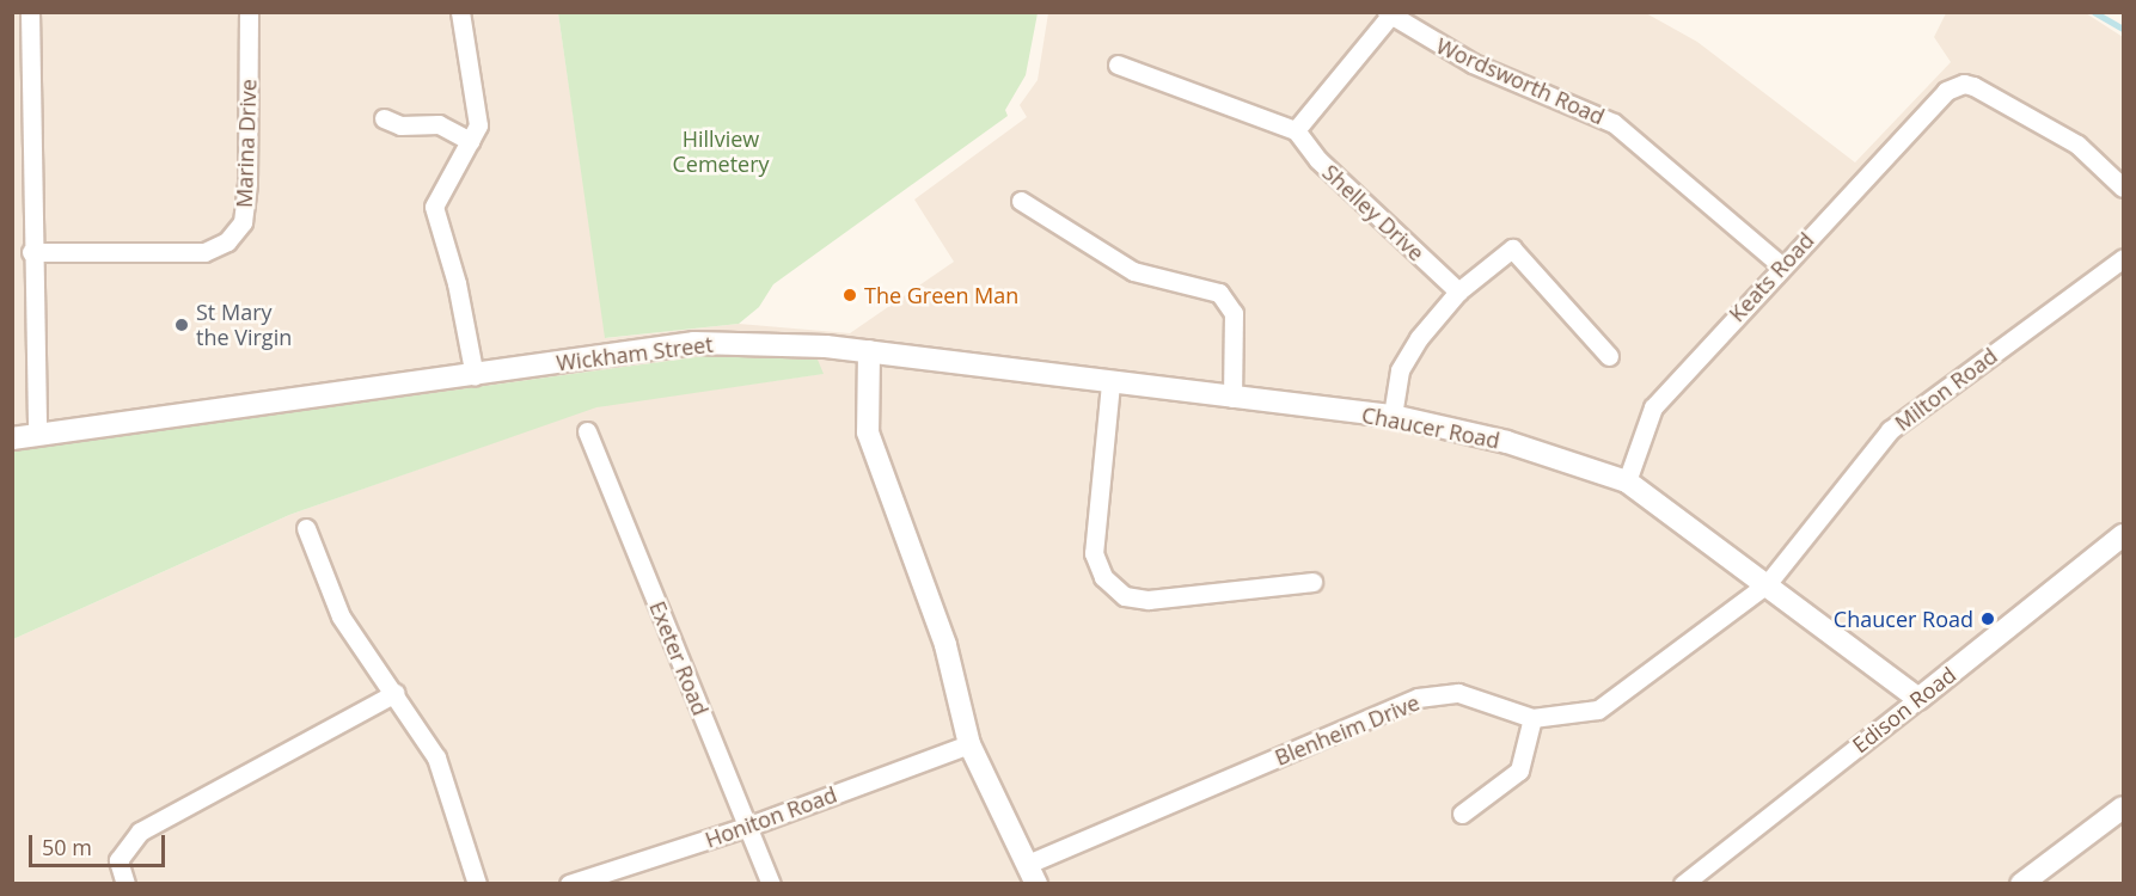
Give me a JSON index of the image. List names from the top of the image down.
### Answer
{
  "streets": {
    "street": [
      "Wordsworth Road",
      "Marina Drive",
      "Shelley Drive",
      "Keats Road",
      "Wickham Street",
      "Milton Road",
      "Chaucer Road",
      "Exeter Road",
      "Edison Road",
      "Blenheim Drive",
      "Honiton Road"
    ]
  },
  "crossings": [
    ["Wordsworth Road", "Keats Road"],
    ["Keats Road", "Chaucer Road"],
    ["Wickham Street", "Chaucer Road"],
    ["Milton Road", "Chaucer Road"],
    ["Milton Road", "Blenheim Drive"],
    ["Chaucer Road", "Edison Road"],
    ["Chaucer Road", "Blenheim Drive"],
    ["Exeter Road", "Honiton Road"]
  ],
  "parks": ["Hillview Cemetery"],
  "places": ["The Green Man", "St Mary the Virgin", "Chaucer Road"],
  "scale_bar": "50 m"
}
